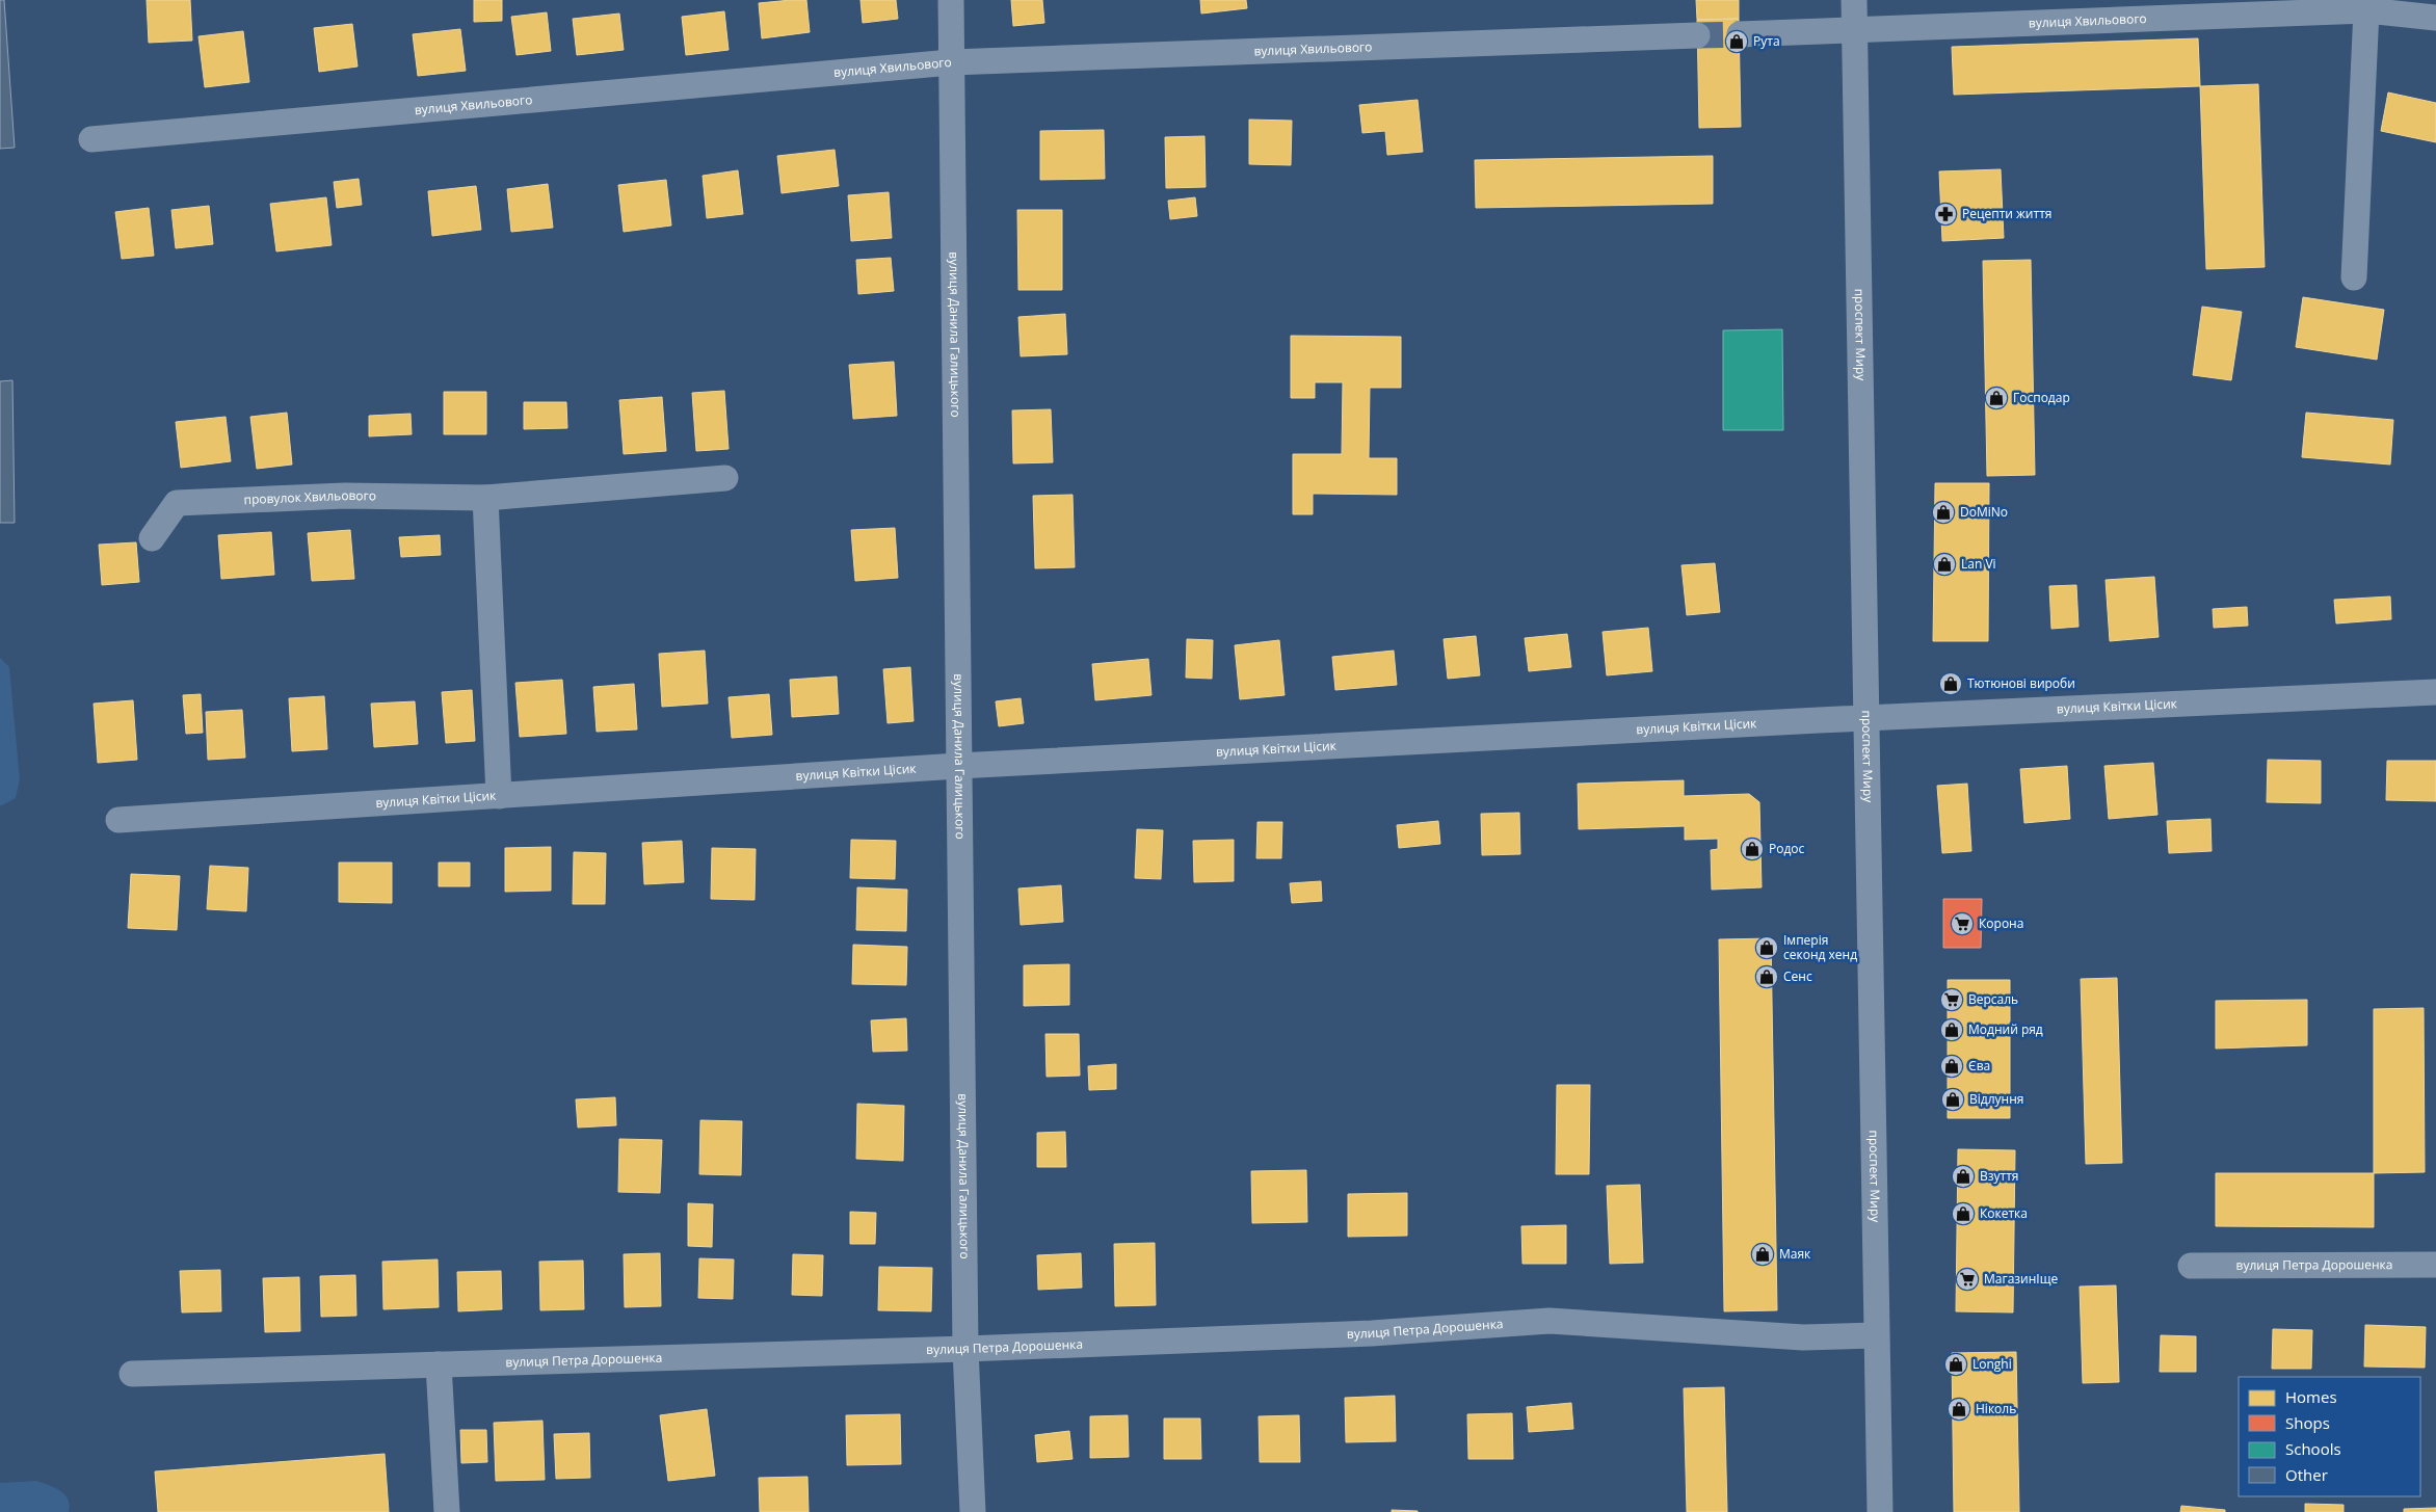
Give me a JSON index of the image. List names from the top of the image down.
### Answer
{
  "streets": {
    "street": [
      "вулиця Хвильового",
      "вулиця Данила Галицького",
      "проспект Миру",
      "провулок Хвильового",
      "вулиця Квітки Цісик",
      "вулиця Петра Дорошенка"
    ]
  },
  "crossings": [
    ["вулиця Хвильового", "вулиця Данила Галицького"],
    ["вулиця Хвильового", "проспект Миру"],
    ["вулиця Данила Галицького", "вулиця Квітки Цісик"],
    ["вулиця Данила Галицького", "вулиця Петра Дорошенка"],
    ["проспект Миру", "вулиця Квітки Цісик"],
    ["проспект Миру", "вулиця Петра Дорошенка"]
  ],
  "places": {
    "shop": [
      "Рута",
      "Господар",
      "DoMiNo",
      "Lan Vi",
      "Тютюнові вироби",
      "Родос",
      "Імперія секонд хенд",
      "Сенс",
      "Модний ряд",
      "Єва",
      "Відлуння",
      "Взуття",
      "Кокетка",
      "Маяк",
      "Longhi",
      "Ніколь"
    ],
    "pharmacy": ["Рецепти життя"],
    "supermarket": ["Корона", "Версаль", "МагазинІще"]
  },
  "legend": [
    "Homes",
    "Shops",
    "Schools",
    "Other"
  ]
}
